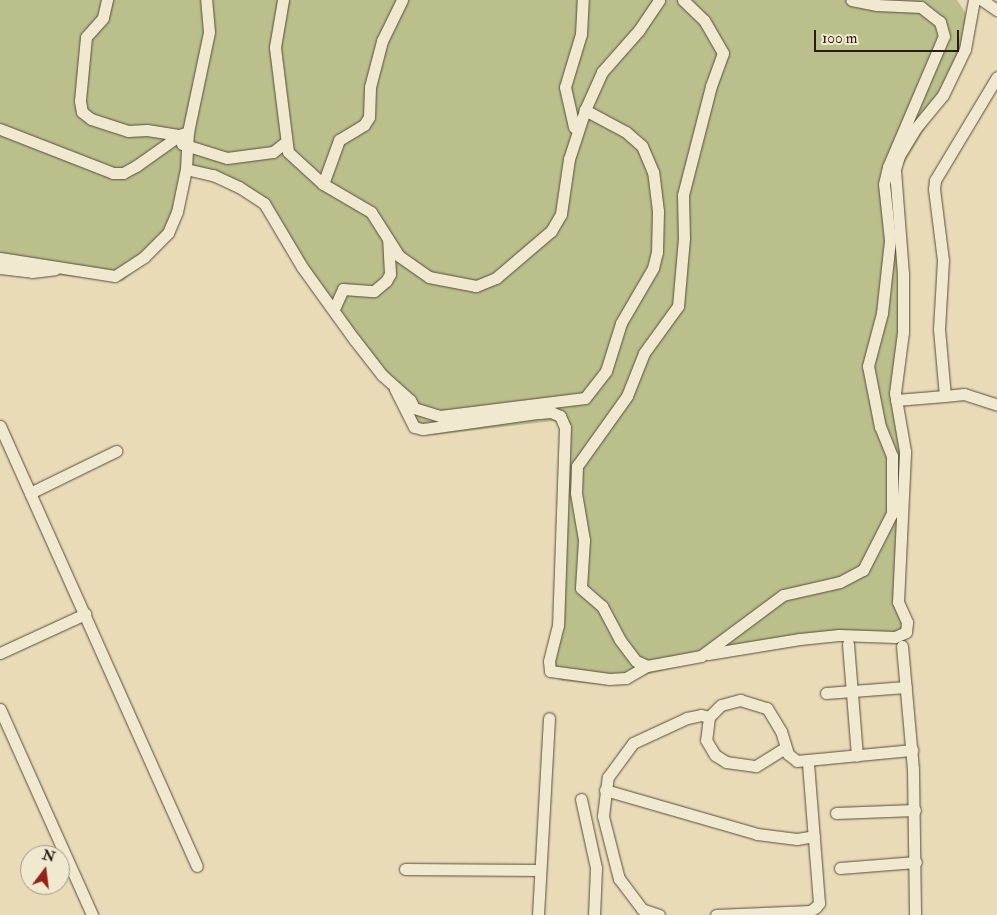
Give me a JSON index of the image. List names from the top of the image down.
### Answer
{
  "scale_bar": "100 m",
  "north": "top"
}
